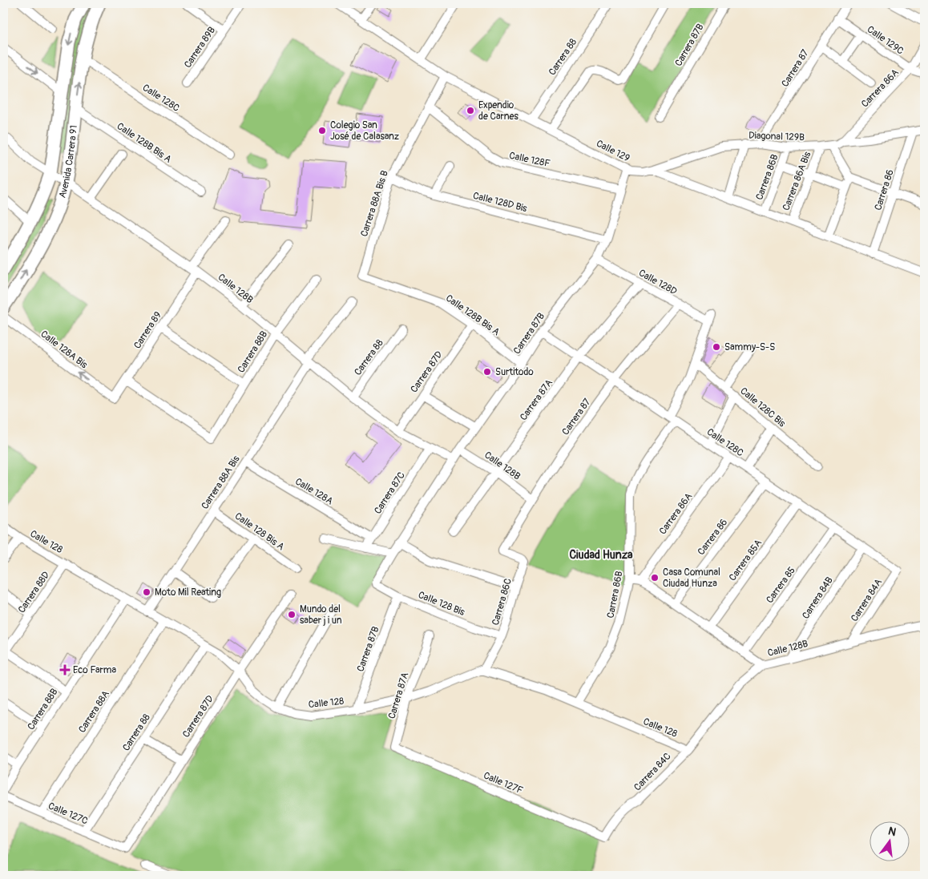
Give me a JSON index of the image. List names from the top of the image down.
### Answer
{
  "streets": {
    "main road": ["Avenida Carrera 91"],
    "street": [
      "Calle 129C",
      "Carrera 87B",
      "Carrera 89B",
      "Carrera 88",
      "Carrera 87",
      "Carrera 86A",
      "Calle 128C",
      "Diagonal 129B",
      "Calle 128B Bis A",
      "Calle 129",
      "Calle 128F",
      "Carrera 86B",
      "Carrera 86A Bis",
      "Carrera 86",
      "Calle 128D Bis",
      "Carrera 88A Bis B",
      "Calle 128D",
      "Calle 128B",
      "Carrera 89",
      "Calle 128A Bis",
      "Carrera 88B",
      "Carrera 87D",
      "Carrera 87A",
      "Calle 128C Bis",
      "Carrera 88A Bis",
      "Calle 128A",
      "Carrera 87C",
      "Calle 128 Bis A",
      "Calle 128",
      "Carrera 85A",
      "Carrera 85",
      "Carrera 88D",
      "Carrera 84B",
      "Carrera 84A",
      "Carrera 86C",
      "Calle 128 Bis",
      "Carrera 88A",
      "Carrera 84C",
      "Calle 127F",
      "Calle 127C"
    ]
  },
  "crossings": [
    ["Calle 129C", "Carrera 87"],
    ["Calle 129C", "Carrera 86A"],
    ["Carrera 87B", "Calle 128C"],
    ["Carrera 87B", "Calle 128B Bis A"],
    ["Carrera 87B", "Calle 129"],
    ["Carrera 87B", "Calle 128F"],
    ["Carrera 87B", "Calle 128D Bis"],
    ["Carrera 87B", "Calle 128D"],
    ["Carrera 87B", "Calle 128B"],
    ["Carrera 87B", "Calle 128"],
    ["Carrera 87B", "Calle 128 Bis"],
    ["Carrera 88", "Calle 129"],
    ["Carrera 88", "Calle 128B"],
    ["Carrera 88", "Calle 128"],
    ["Carrera 88", "Calle 127C"],
    ["Carrera 87", "Calle 128C"],
    ["Carrera 87", "Diagonal 129B"],
    ["Carrera 87", "Calle 128D"],
    ["Carrera 87", "Calle 128B"],
    ["Carrera 87", "Carrera 86C"],
    ["Carrera 86A", "Calle 128C"],
    ["Carrera 86A", "Diagonal 129B"],
    ["Carrera 86A", "Calle 128B"],
    ["Calle 128C", "Avenida Carrera 91"],
    ["Calle 128C", "Carrera 86B"],
    ["Calle 128C", "Carrera 86"],
    ["Calle 128C", "Carrera 87A"],
    ["Calle 128C", "Carrera 85A"],
    ["Calle 128C", "Carrera 85"],
    ["Calle 128C", "Carrera 84B"],
    ["Calle 128C", "Carrera 84A"],
    ["Diagonal 129B", "Calle 129"],
    ["Diagonal 129B", "Carrera 86B"],
    ["Diagonal 129B", "Carrera 86A Bis"],
    ["Diagonal 129B", "Carrera 86"],
    ["Calle 128B Bis A", "Avenida Carrera 91"],
    ["Calle 128B Bis A", "Carrera 88A Bis B"],
    ["Calle 128B Bis A", "Carrera 87D"],
    ["Calle 129", "Carrera 86B"],
    ["Calle 129", "Carrera 86A Bis"],
    ["Calle 129", "Carrera 86"],
    ["Calle 129", "Carrera 88A Bis B"],
    ["Calle 128F", "Carrera 88A Bis B"],
    ["Avenida Carrera 91", "Calle 128B"],
    ["Carrera 86B", "Calle 128D"],
    ["Carrera 86B", "Calle 128B"],
    ["Carrera 86B", "Calle 128C Bis"],
    ["Carrera 86B", "Calle 128"],
    ["Carrera 86", "Calle 128B"],
    ["Calle 128D Bis", "Carrera 88A Bis B"],
    ["Calle 128D", "Carrera 87A"],
    ["Calle 128B", "Carrera 89"],
    ["Calle 128B", "Carrera 88B"],
    ["Calle 128B", "Carrera 87D"],
    ["Calle 128B", "Carrera 87A"],
    ["Calle 128B", "Carrera 88A Bis"],
    ["Calle 128B", "Carrera 87C"],
    ["Calle 128B", "Carrera 85A"],
    ["Calle 128B", "Carrera 85"],
    ["Calle 128B", "Carrera 84B"],
    ["Calle 128B", "Carrera 84A"],
    ["Calle 128B", "Carrera 84C"],
    ["Carrera 89", "Calle 128A Bis"],
    ["Carrera 89", "Carrera 88B"],
    ["Carrera 88B", "Calle 128"],
    ["Carrera 87D", "Calle 128"],
    ["Carrera 87D", "Calle 127C"],
    ["Carrera 87A", "Calle 128"],
    ["Carrera 87A", "Calle 127F"],
    ["Carrera 88A Bis", "Calle 128A"],
    ["Carrera 88A Bis", "Calle 128 Bis A"],
    ["Carrera 88A Bis", "Calle 128"],
    ["Calle 128A", "Carrera 87C"],
    ["Calle 128", "Carrera 88D"],
    ["Calle 128", "Carrera 86C"],
    ["Calle 128", "Carrera 88A"],
    ["Calle 128", "Carrera 84C"],
    ["Carrera 86C", "Calle 128 Bis"],
    ["Carrera 88A", "Calle 127C"],
    ["Carrera 84C", "Calle 127F"]
  ],
  "one_way": ["Calle 128A Bis"],
  "districts": ["Ciudad Hunza"],
  "places": {
    "other": [
      "Expendio de Carnes",
      "Colegio San José de Calasanz",
      "Sammy-S-S",
      "Surtitodo",
      "Casa Comunal Ciudad Hunza",
      "Moto Mil Reating",
      "Mundo del saber j i un"
    ],
    "health": ["Eco Farma"]
  },
  "north": "top"
}
